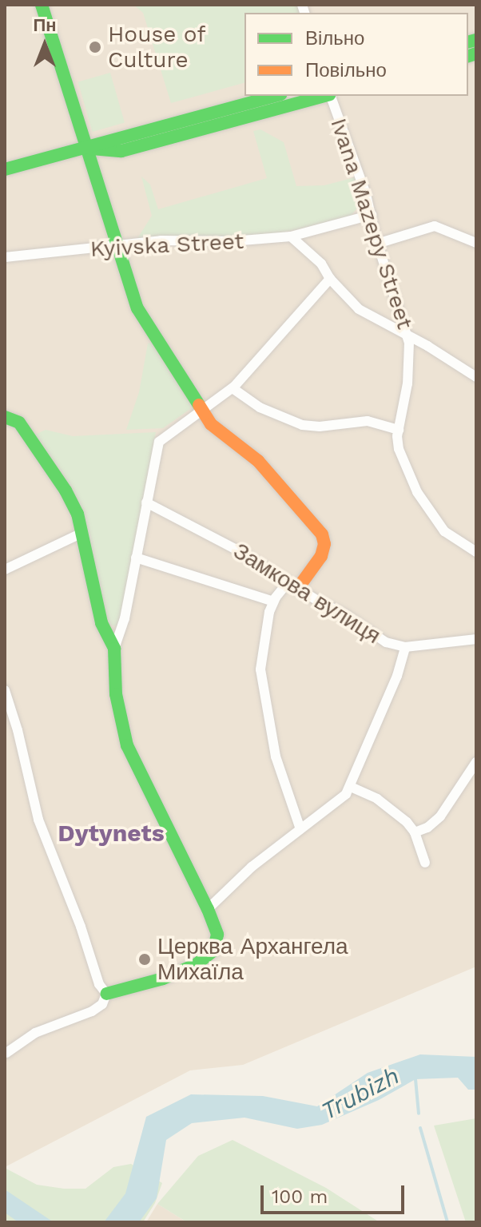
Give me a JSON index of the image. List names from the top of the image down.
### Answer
{
  "streets": {
    "street": ["Ivana Mazepy Street", "Kyivska Street", "Замкова вулиця"]
  },
  "crossings": [
    ["Ivana Mazepy Street", "Kyivska Street"]
  ],
  "districts": ["Dytynets"],
  "water": ["Trubizh"],
  "places": ["House of Culture", "Церква Архангела Михаїла"],
  "legend": ["Вільно", "Повільно"],
  "scale_bar": "100 m",
  "north": "top"
}
